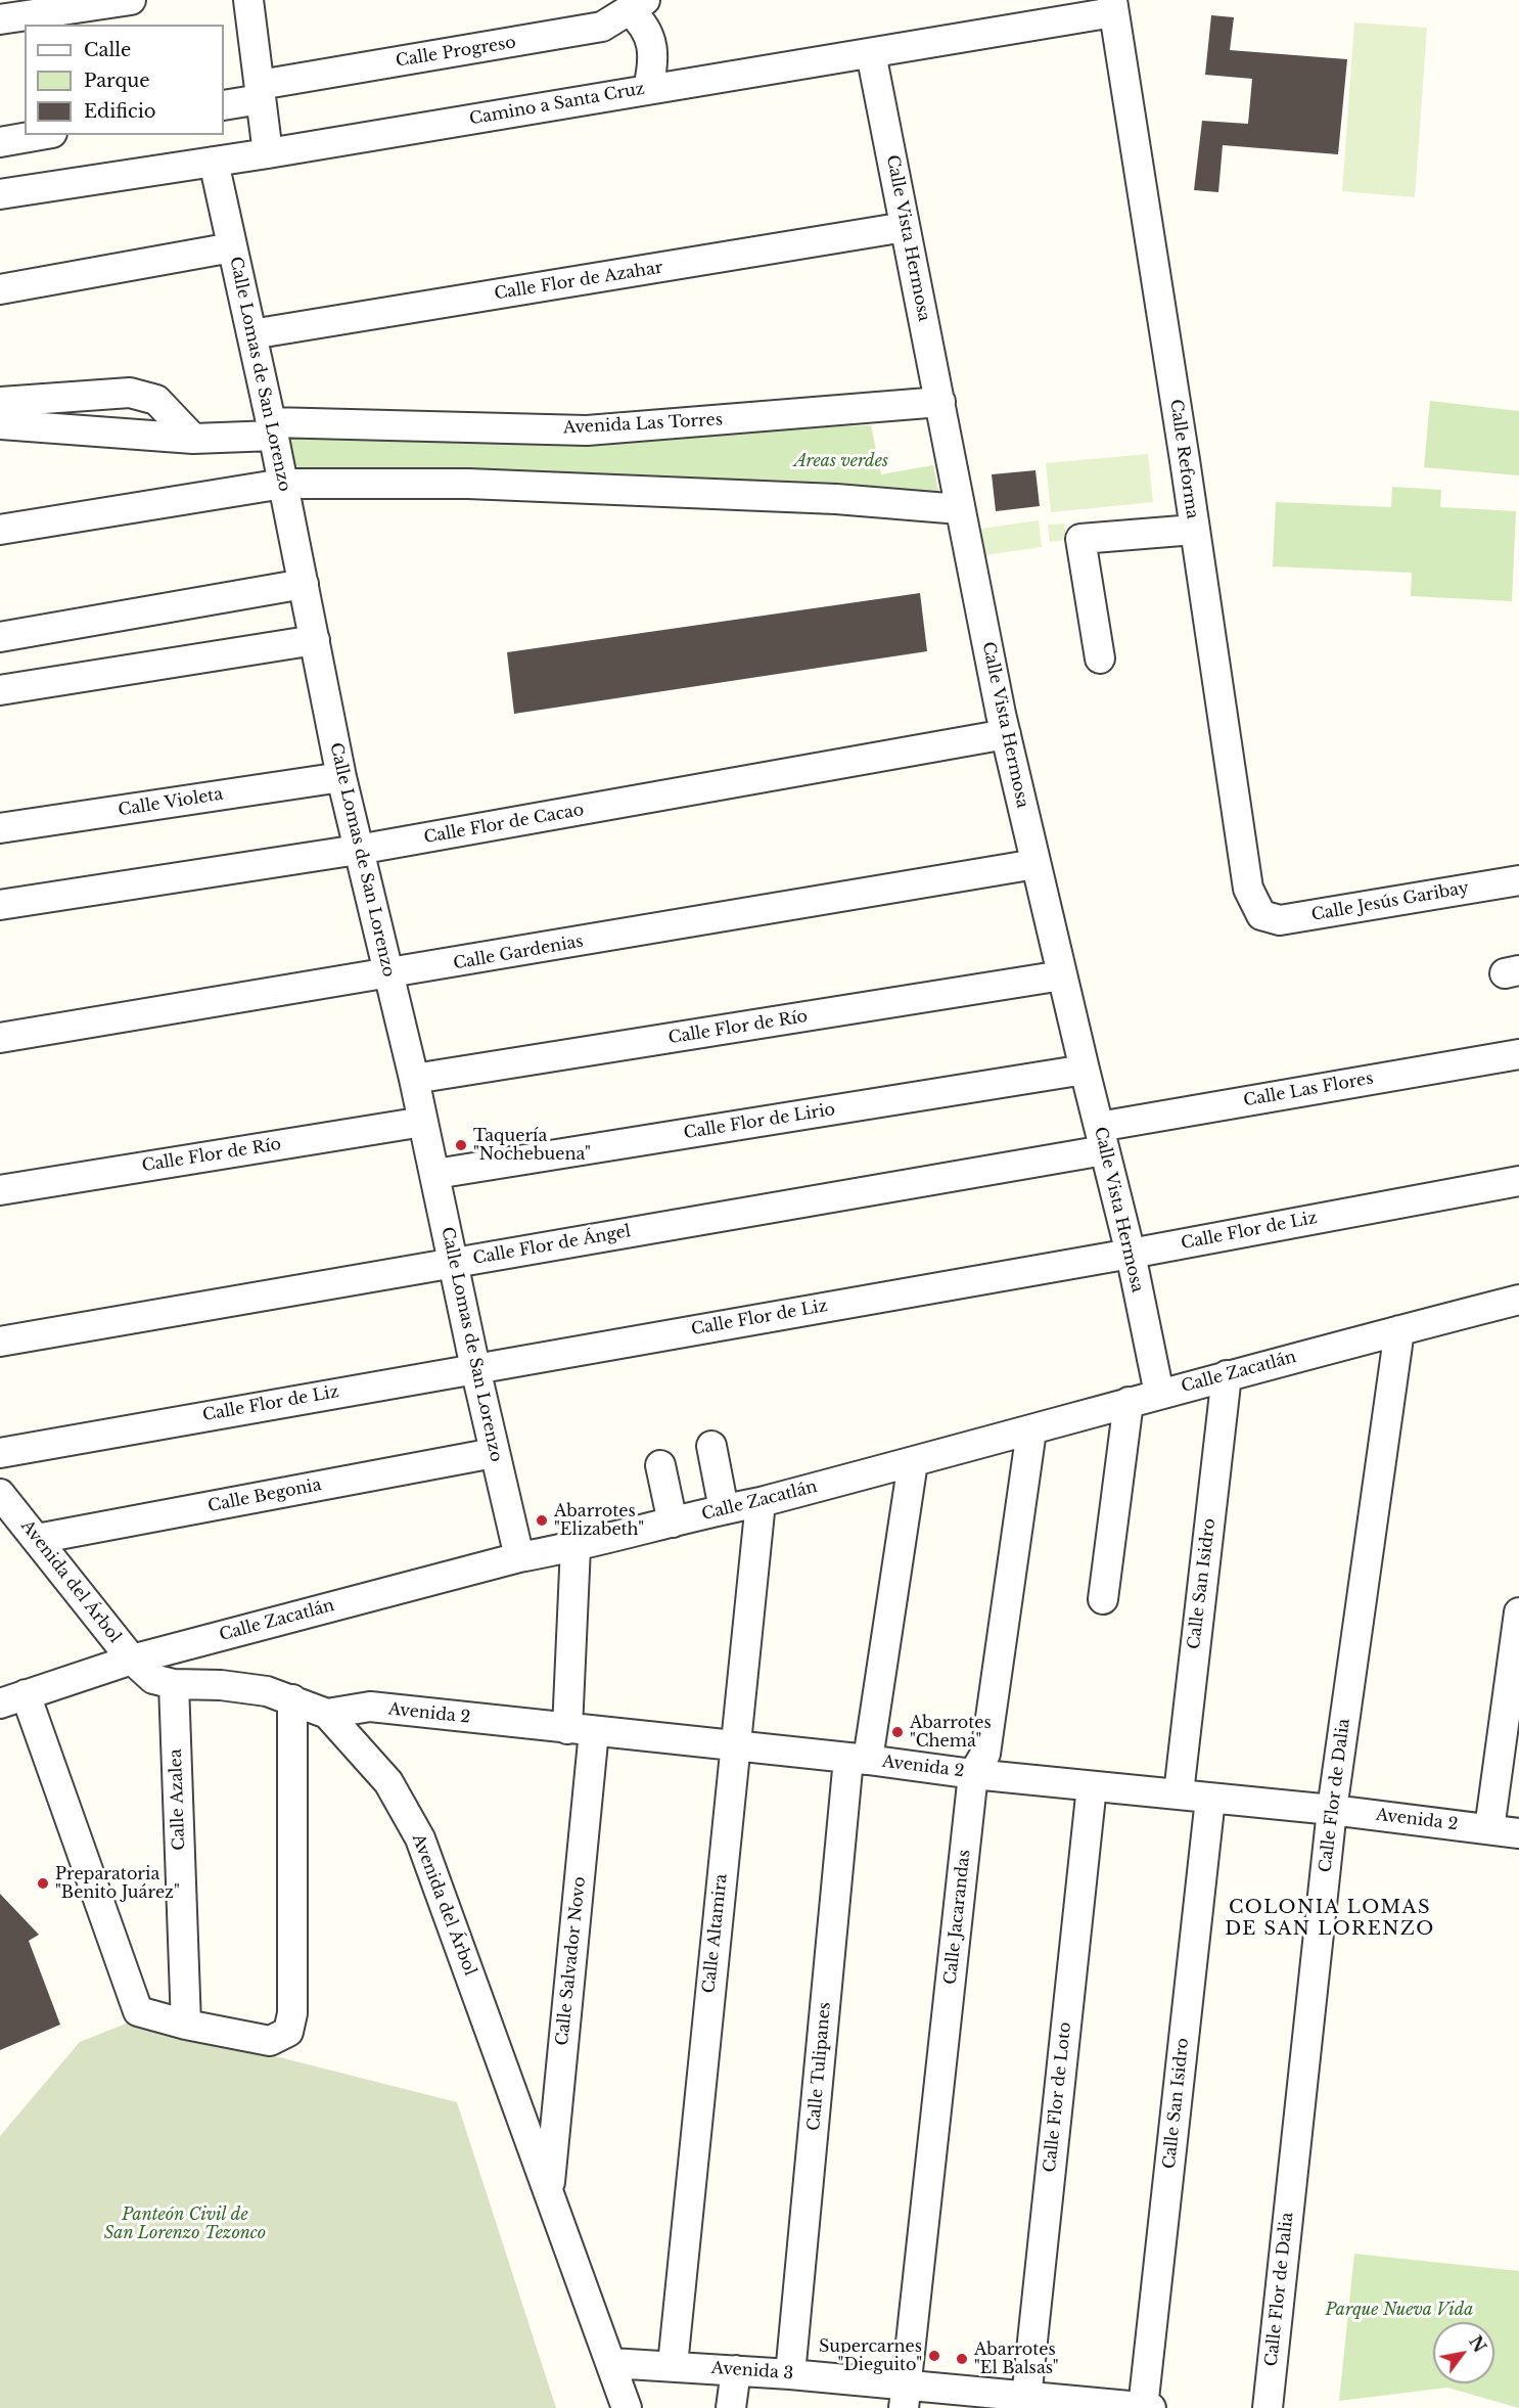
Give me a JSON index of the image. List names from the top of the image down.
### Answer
{
  "streets": {
    "street": [
      "Calle Progreso",
      "Camino a Santa Cruz",
      "Calle Vista Hermosa",
      "Calle Flor de Azahar",
      "Calle Lomas de San Lorenzo",
      "Avenida Las Torres",
      "Calle Reforma",
      "Calle Violeta",
      "Calle Flor de Cacao",
      "Calle Jesús Garibay",
      "Calle Gardenias",
      "Calle Flor de Río",
      "Calle Las Flores",
      "Calle Flor de Lirio",
      "Calle Flor de Liz",
      "Calle Flor de Ángel",
      "Calle Zacatlán",
      "Calle Begonia",
      "Avenida del Árbol",
      "Calle San Isidro",
      "Avenida 2",
      "Calle Flor de Dalia",
      "Calle Azalea",
      "Calle Jacarandas",
      "Calle Altamira",
      "Calle Salvador Novo",
      "Calle Tulipanes",
      "Calle Flor de Loto",
      "Avenida 3"
    ]
  },
  "crossings": [
    ["Camino a Santa Cruz", "Calle Vista Hermosa"],
    ["Camino a Santa Cruz", "Calle Lomas de San Lorenzo"],
    ["Camino a Santa Cruz", "Calle Reforma"],
    ["Calle Vista Hermosa", "Calle Flor de Azahar"],
    ["Calle Vista Hermosa", "Avenida Las Torres"],
    ["Calle Vista Hermosa", "Calle Flor de Cacao"],
    ["Calle Vista Hermosa", "Calle Gardenias"],
    ["Calle Vista Hermosa", "Calle Flor de Río"],
    ["Calle Vista Hermosa", "Calle Las Flores"],
    ["Calle Vista Hermosa", "Calle Flor de Lirio"],
    ["Calle Vista Hermosa", "Calle Flor de Liz"],
    ["Calle Vista Hermosa", "Calle Flor de Ángel"],
    ["Calle Vista Hermosa", "Calle Zacatlán"],
    ["Calle Flor de Azahar", "Calle Lomas de San Lorenzo"],
    ["Calle Lomas de San Lorenzo", "Avenida Las Torres"],
    ["Calle Lomas de San Lorenzo", "Calle Violeta"],
    ["Calle Lomas de San Lorenzo", "Calle Flor de Cacao"],
    ["Calle Lomas de San Lorenzo", "Calle Gardenias"],
    ["Calle Lomas de San Lorenzo", "Calle Flor de Río"],
    ["Calle Lomas de San Lorenzo", "Calle Flor de Lirio"],
    ["Calle Lomas de San Lorenzo", "Calle Flor de Liz"],
    ["Calle Lomas de San Lorenzo", "Calle Flor de Ángel"],
    ["Calle Lomas de San Lorenzo", "Calle Zacatlán"],
    ["Calle Lomas de San Lorenzo", "Calle Begonia"],
    ["Calle Reforma", "Calle Jesús Garibay"],
    ["Calle Las Flores", "Calle Flor de Ángel"],
    ["Calle Zacatlán", "Avenida del Árbol"],
    ["Calle Zacatlán", "Calle San Isidro"],
    ["Calle Zacatlán", "Calle Flor de Dalia"],
    ["Calle Zacatlán", "Calle Jacarandas"],
    ["Calle Zacatlán", "Calle Altamira"],
    ["Calle Zacatlán", "Calle Salvador Novo"],
    ["Calle Zacatlán", "Calle Tulipanes"],
    ["Calle Begonia", "Avenida del Árbol"],
    ["Avenida del Árbol", "Avenida 2"],
    ["Avenida del Árbol", "Calle Azalea"],
    ["Avenida del Árbol", "Calle Salvador Novo"],
    ["Avenida del Árbol", "Avenida 3"],
    ["Calle San Isidro", "Avenida 2"],
    ["Calle San Isidro", "Avenida 3"],
    ["Avenida 2", "Calle Flor de Dalia"],
    ["Avenida 2", "Calle Jacarandas"],
    ["Avenida 2", "Calle Altamira"],
    ["Avenida 2", "Calle Salvador Novo"],
    ["Avenida 2", "Calle Tulipanes"],
    ["Avenida 2", "Calle Flor de Loto"],
    ["Calle Jacarandas", "Avenida 3"],
    ["Calle Altamira", "Avenida 3"],
    ["Calle Tulipanes", "Avenida 3"],
    ["Calle Flor de Loto", "Avenida 3"]
  ],
  "districts": ["COLONIA LOMAS DE SAN LORENZO"],
  "parks": ["Areas verdes", "Panteón Civil de San Lorenzo Tezonco", "Parque Nueva Vida"],
  "places": [
    "Taquería \"Nochebuena\"",
    "Abarrotes \"Elizabeth\"",
    "Abarrotes \"Chema\"",
    "Preparatoria \"Benito Juárez\"",
    "Supercarnes \"Dieguito\"",
    "Abarrotes \"El Balsas\""
  ],
  "legend": ["Calle", "Parque", "Edificio"],
  "north": "top right"
}
